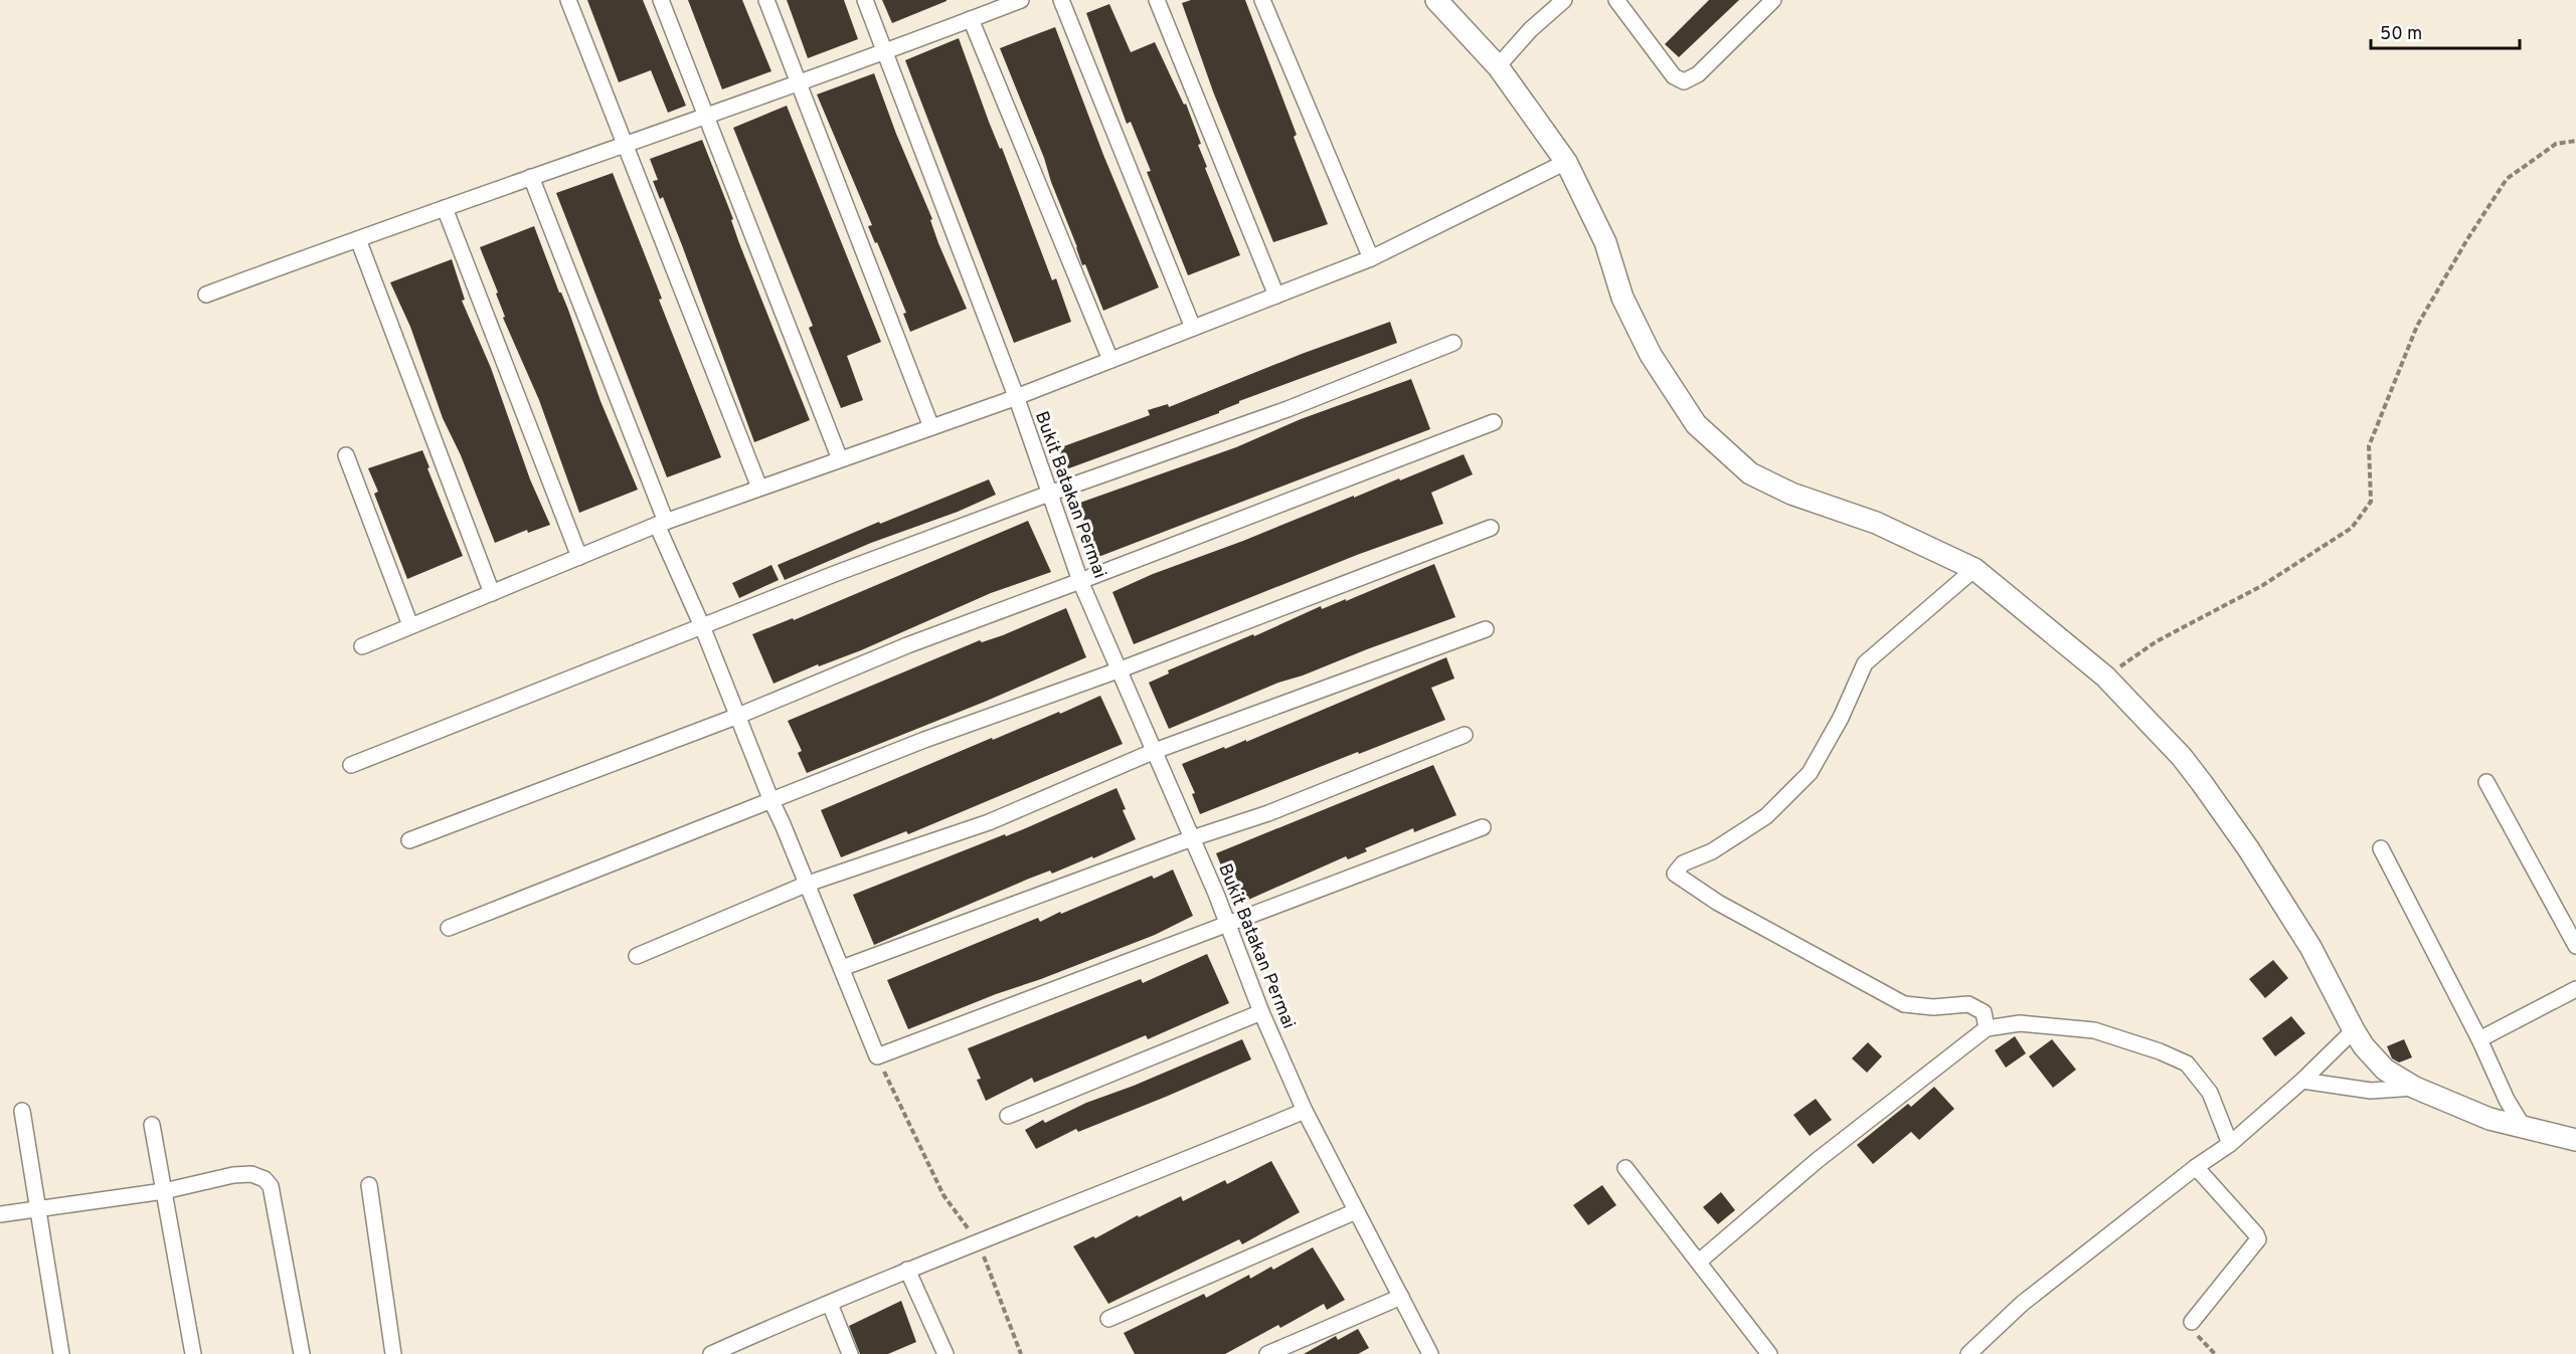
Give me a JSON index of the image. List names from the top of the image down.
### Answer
{
  "streets": {
    "street": ["Bukit Batakan Permai"]
  },
  "scale_bar": "50 m"
}
